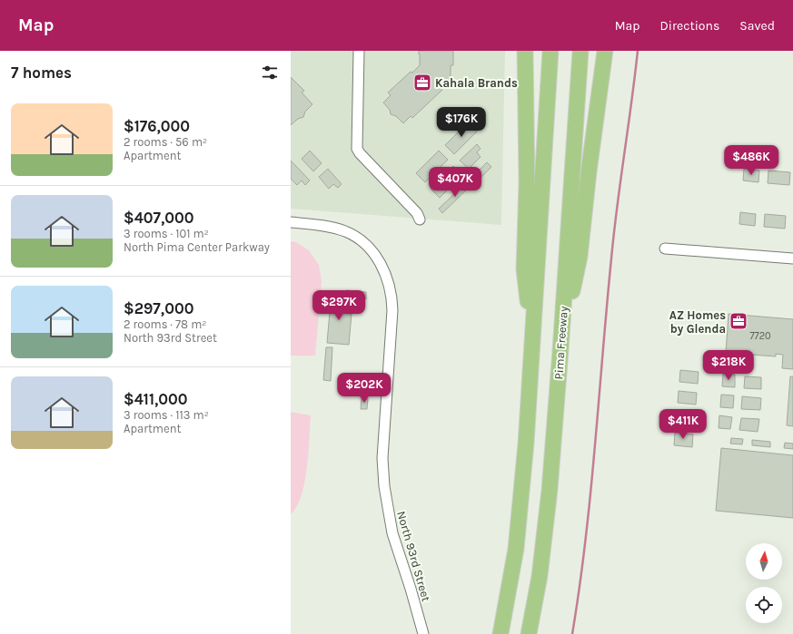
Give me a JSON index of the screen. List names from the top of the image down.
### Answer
{
  "streets": {
    "highway": ["Pima Freeway"],
    "street": ["North 93rd Street"]
  },
  "places": {
    "office": ["Kahala Brands", "AZ Homes by Glenda"]
  },
  "house_numbers": ["7720"],
  "north": "top",
  "page": {
    "header": "Map",
    "nav": ["Map", "Directions", "Saved"],
    "heading": "7 homes",
    "list": [
      {
        "name": "$176,000",
        "note": "2 rooms · 56 m² · Apartment"
      },
      {
        "name": "$407,000",
        "note": "3 rooms · 101 m² · North Pima Center Parkway"
      },
      {
        "name": "$297,000",
        "note": "2 rooms · 78 m² · North 93rd Street"
      },
      {
        "name": "$411,000",
        "note": "3 rooms · 113 m² · Apartment"
      }
    ],
    "price": [
      "$176K",
      "$486K",
      "$407K",
      "$297K",
      "$218K",
      "$202K",
      "$411K"
    ]
  }
}
